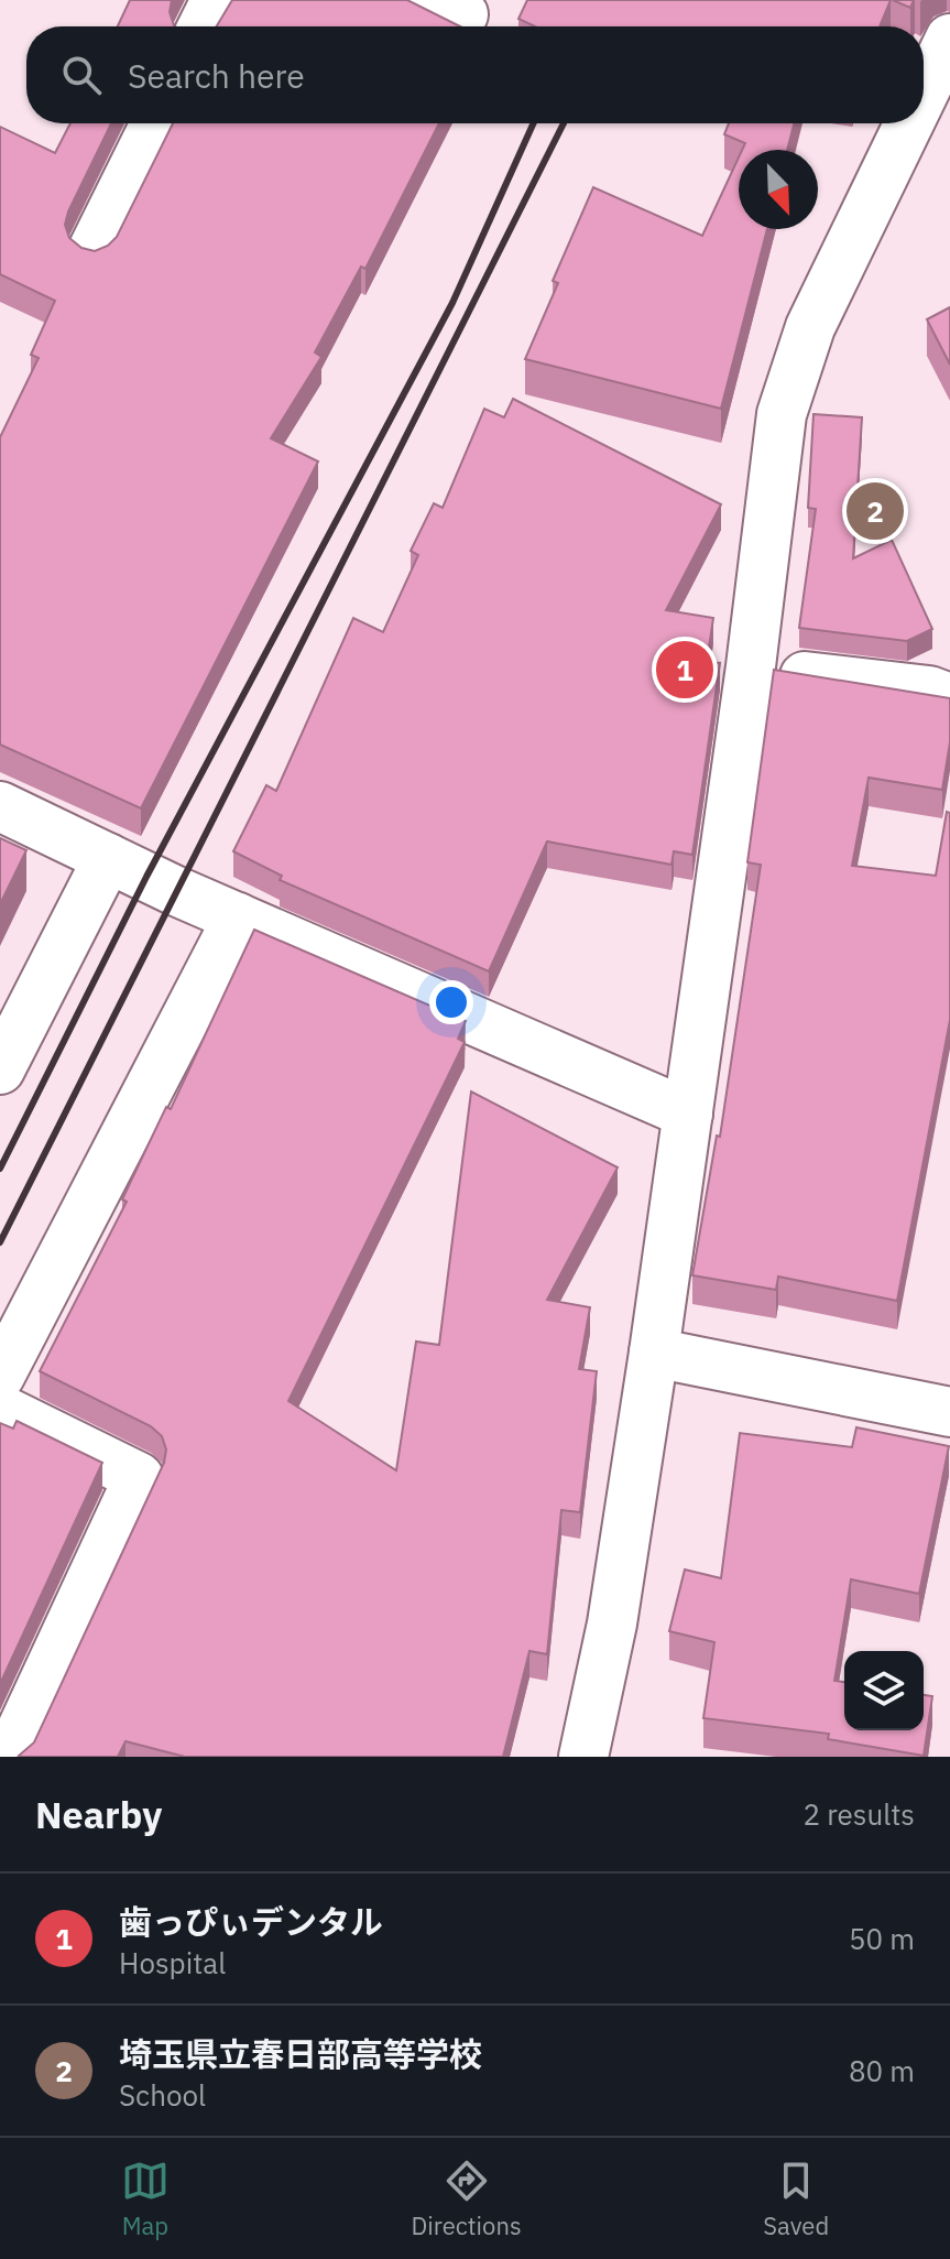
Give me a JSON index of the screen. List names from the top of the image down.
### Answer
{
  "north": "bottom right",
  "page": {
    "search": "Search here",
    "pins": ["2", "1"],
    "heading": ["Nearby", "2 results"],
    "list": [
      {
        "mark": "1",
        "name": "歯っぴぃデンタル",
        "note": "Hospital",
        "value": "50 m"
      },
      {
        "mark": "2",
        "name": "埼玉県立春日部高等学校",
        "note": "School",
        "value": "80 m"
      }
    ],
    "nav": ["Map", "Directions", "Saved"]
  }
}
